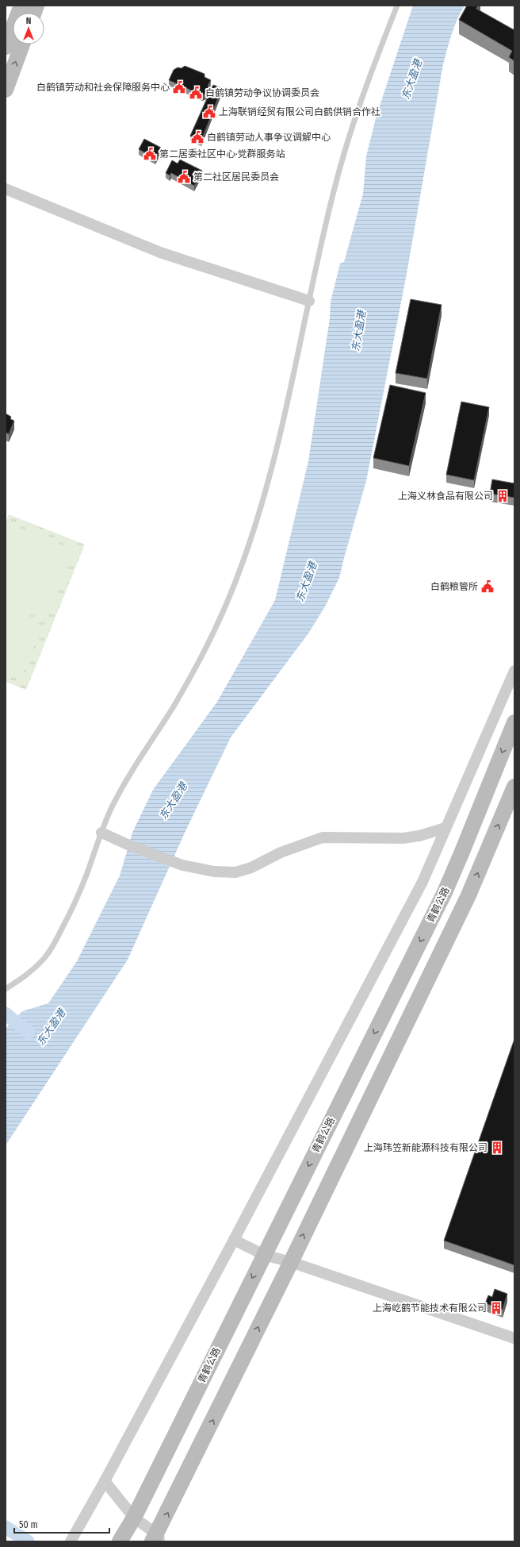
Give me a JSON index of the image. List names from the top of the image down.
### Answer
{
  "streets": {
    "main road": ["青鹤公路"]
  },
  "water": ["东大盈港"],
  "places": {
    "public building": [
      "白鹤镇劳动和社会保障服务中心",
      "白鹤镇劳动争议协调委员会",
      "上海联销经贸有限公司白鹤供销合作社",
      "白鹤镇劳动人事争议调解中心",
      "第二居委社区中心·党群服务站",
      "第二社区居民委员会",
      "白鹤粮管所"
    ],
    "building": ["上海义林食品有限公司", "上海玮笠新能源科技有限公司", "上海屹鹤节能技术有限公司"]
  },
  "scale_bar": "50 m",
  "north": "top"
}
